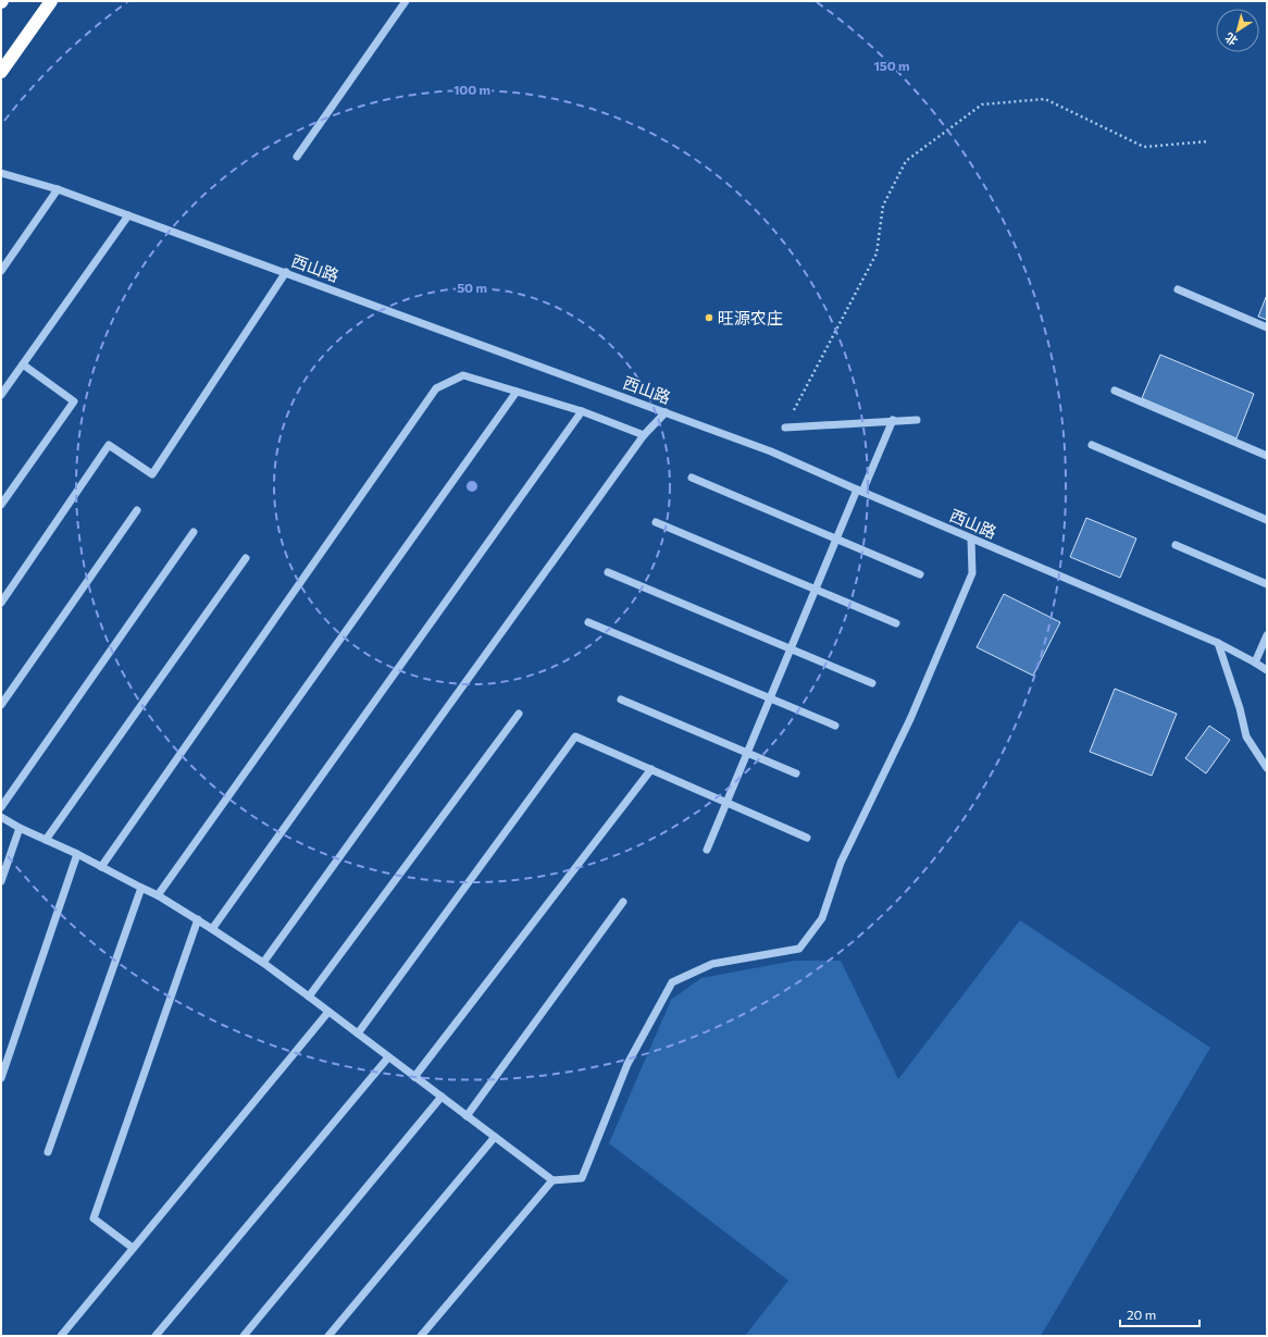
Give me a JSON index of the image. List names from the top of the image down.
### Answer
{
  "streets": {
    "street": ["西山路"]
  },
  "places": ["旺源农庄"],
  "scale_bar": "20 m",
  "north": "bottom left",
  "rings": ["150 m", "100 m", "50 m"]
}
